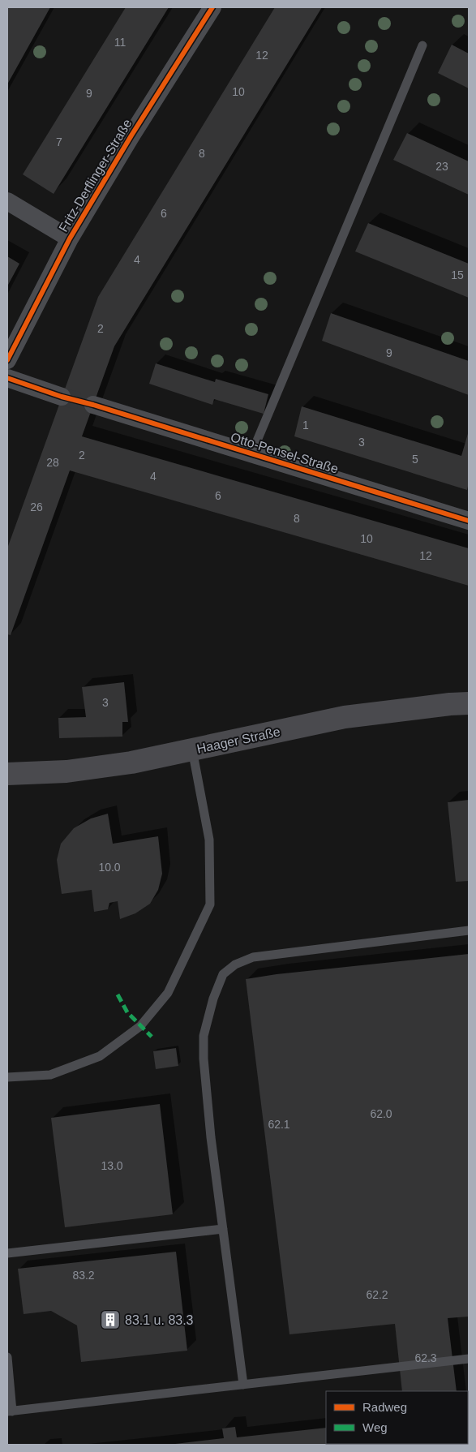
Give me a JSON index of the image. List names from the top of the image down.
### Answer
{
  "streets": {
    "main road": ["Haager Straße"],
    "street": ["Fritz-Derflinger-Straße", "Otto-Pensel-Straße"]
  },
  "places": {
    "building": ["83.1 u. 83.3"]
  },
  "house_numbers": [
    "11",
    "12",
    "10",
    "9",
    "7",
    "8",
    "23",
    "6",
    "4",
    "15",
    "2",
    "9",
    "1",
    "3",
    "2",
    "5",
    "28",
    "4",
    "6",
    "26",
    "8",
    "10",
    "12",
    "3",
    "10.0",
    "62.0",
    "62.1",
    "13.0",
    "83.2",
    "62.2",
    "62.3"
  ],
  "legend": ["Radweg", "Weg"]
}
